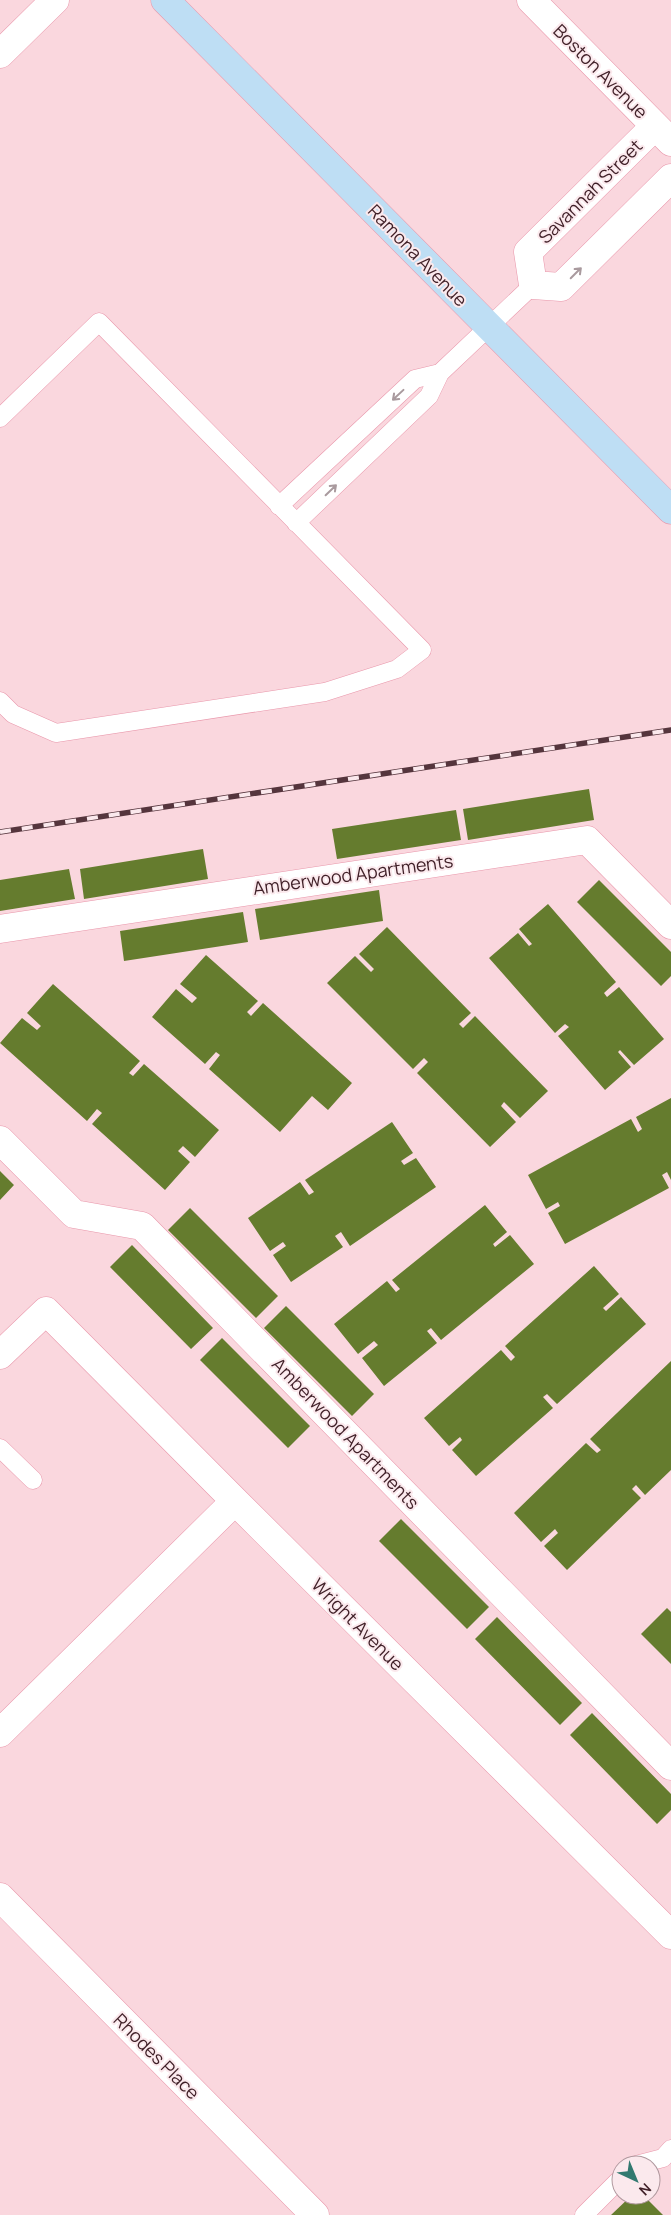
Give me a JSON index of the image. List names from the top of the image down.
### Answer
{
  "streets": {
    "main road": ["Ramona Avenue"],
    "street": [
      "Boston Avenue",
      "Savannah Street",
      "Amberwood Apartments",
      "Wright Avenue",
      "Rhodes Place"
    ]
  },
  "crossings": [
    ["Boston Avenue", "Savannah Street"]
  ],
  "north": "bottom right"
}
